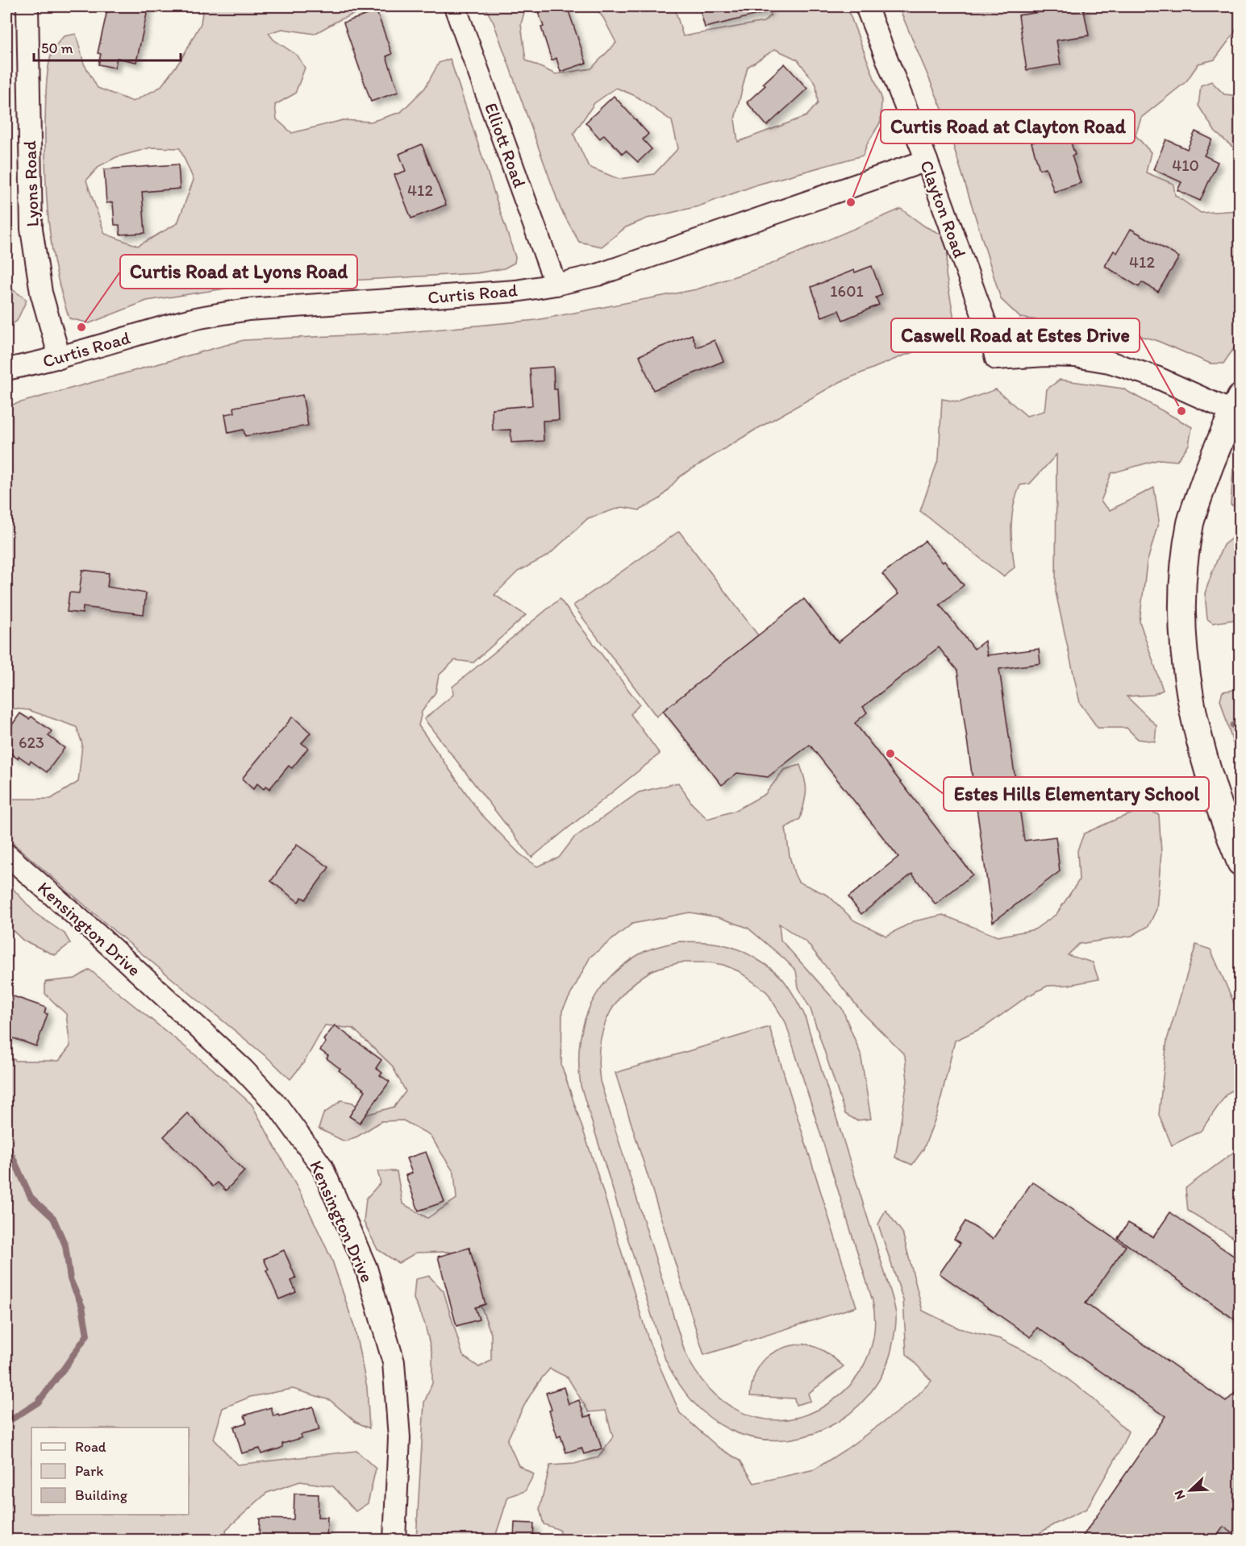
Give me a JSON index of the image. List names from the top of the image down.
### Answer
{
  "streets": {
    "street": [
      "Elliott Road",
      "Lyons Road",
      "Clayton Road",
      "Curtis Road",
      "Kensington Drive"
    ]
  },
  "crossings": [
    ["Elliott Road", "Curtis Road"],
    ["Lyons Road", "Curtis Road"],
    ["Clayton Road", "Curtis Road"]
  ],
  "places": [
    "Curtis Road at Clayton Road",
    "Curtis Road at Lyons Road",
    "Caswell Road at Estes Drive",
    "Estes Hills Elementary School"
  ],
  "house_numbers": [
    "410",
    "412",
    "412",
    "1601",
    "623"
  ],
  "legend": ["Road", "Park", "Building"],
  "scale_bar": "50 m",
  "north": "bottom left"
}
